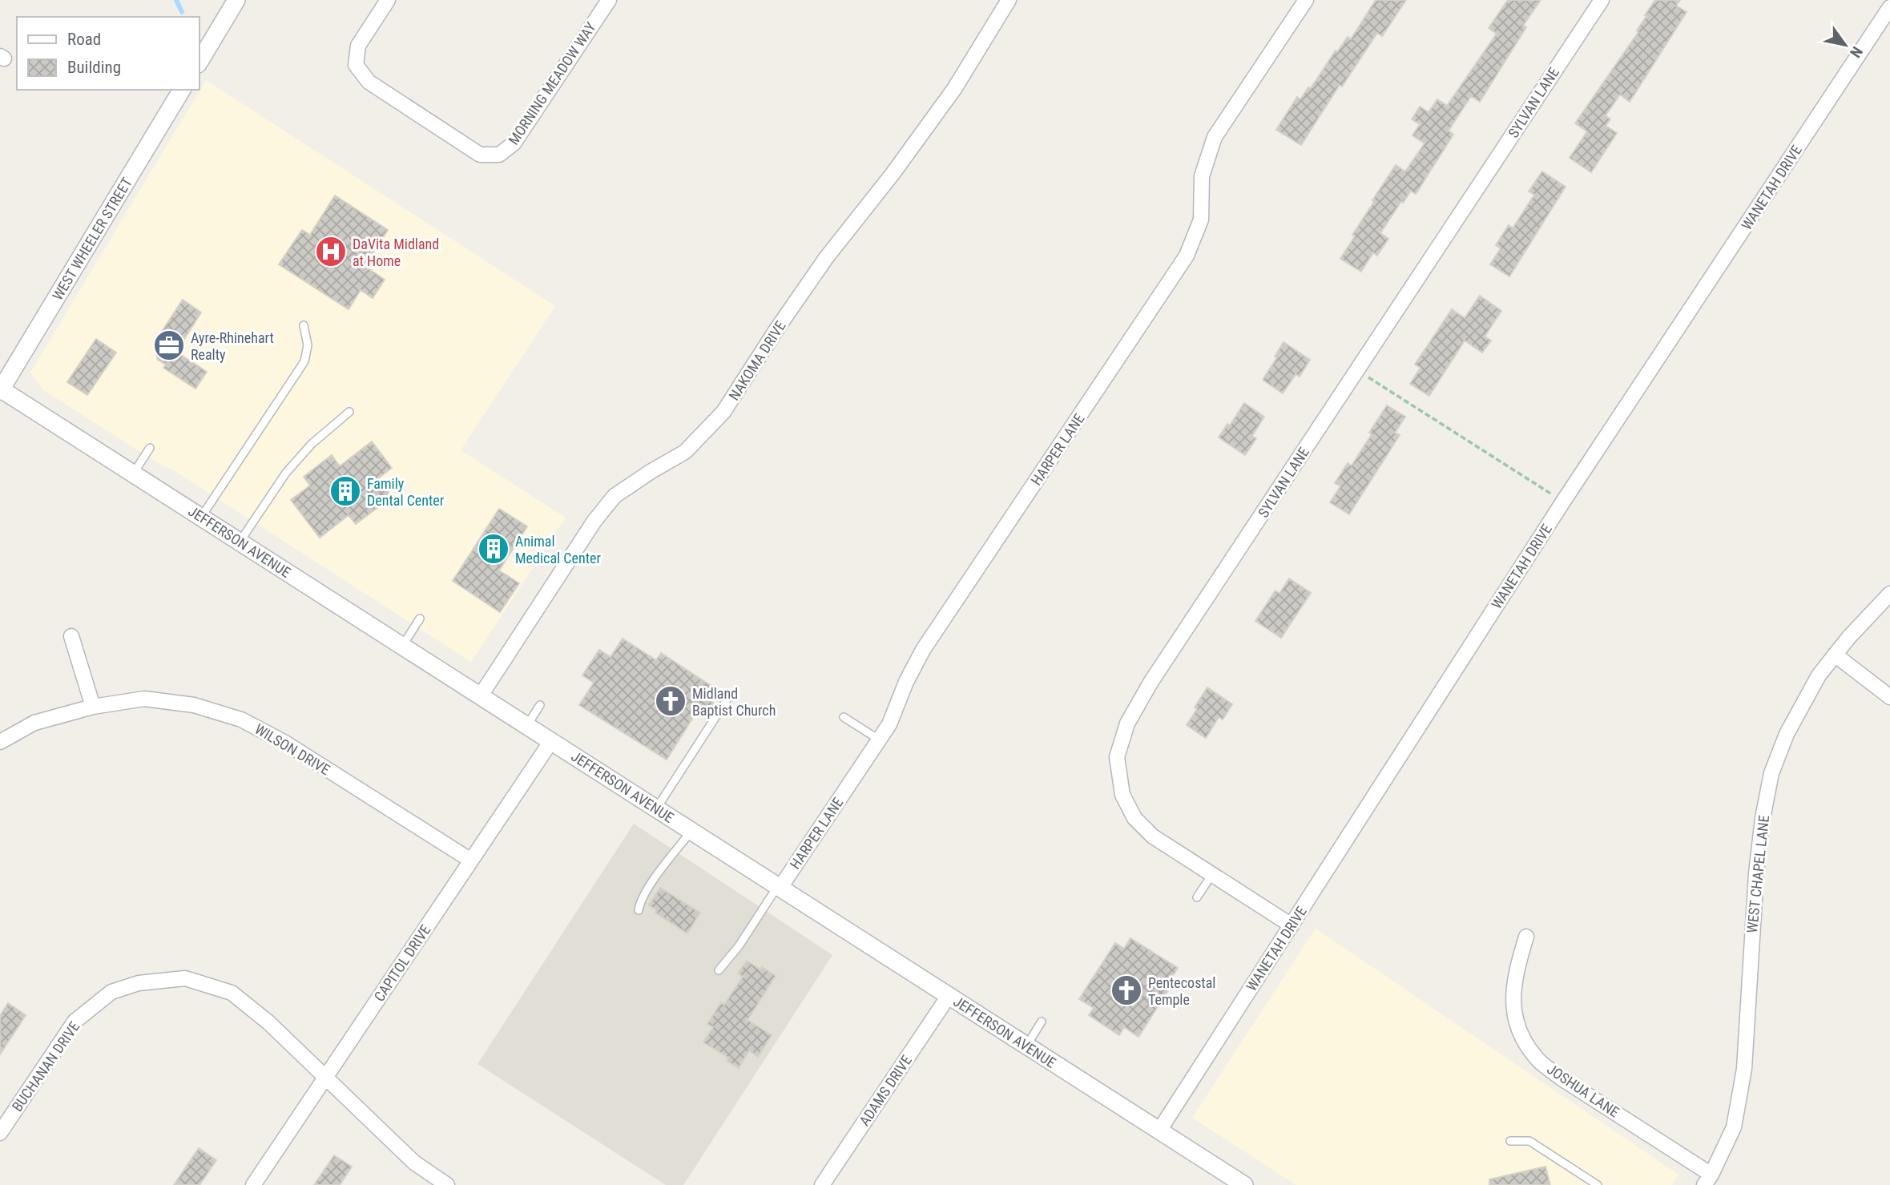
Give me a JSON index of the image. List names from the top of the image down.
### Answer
{
  "streets": {
    "street": [
      "MORNING MEADOW WAY",
      "SYLVAN LANE",
      "WANETAH DRIVE",
      "WEST WHEELER STREET",
      "NAKOMA DRIVE",
      "HARPER LANE",
      "JEFFERSON AVENUE",
      "WILSON DRIVE",
      "WEST CHAPEL LANE",
      "CAPITOL DRIVE",
      "BUCHANAN DRIVE",
      "ADAMS DRIVE",
      "JOSHUA LANE"
    ]
  },
  "crossings": [
    ["SYLVAN LANE", "WANETAH DRIVE"],
    ["WANETAH DRIVE", "JEFFERSON AVENUE"],
    ["WEST WHEELER STREET", "JEFFERSON AVENUE"],
    ["NAKOMA DRIVE", "JEFFERSON AVENUE"],
    ["HARPER LANE", "JEFFERSON AVENUE"],
    ["JEFFERSON AVENUE", "CAPITOL DRIVE"],
    ["JEFFERSON AVENUE", "ADAMS DRIVE"],
    ["WILSON DRIVE", "CAPITOL DRIVE"],
    ["WEST CHAPEL LANE", "JOSHUA LANE"],
    ["CAPITOL DRIVE", "BUCHANAN DRIVE"]
  ],
  "places": {
    "hospital": ["DaVita Midland at Home"],
    "office": ["Ayre-Rhinehart Realty"],
    "building": ["Family Dental Center", "Animal Medical Center"],
    "church": ["Midland Baptist Church", "Pentecostal Temple"]
  },
  "legend": ["Road", "Building"],
  "north": "bottom right"
}
